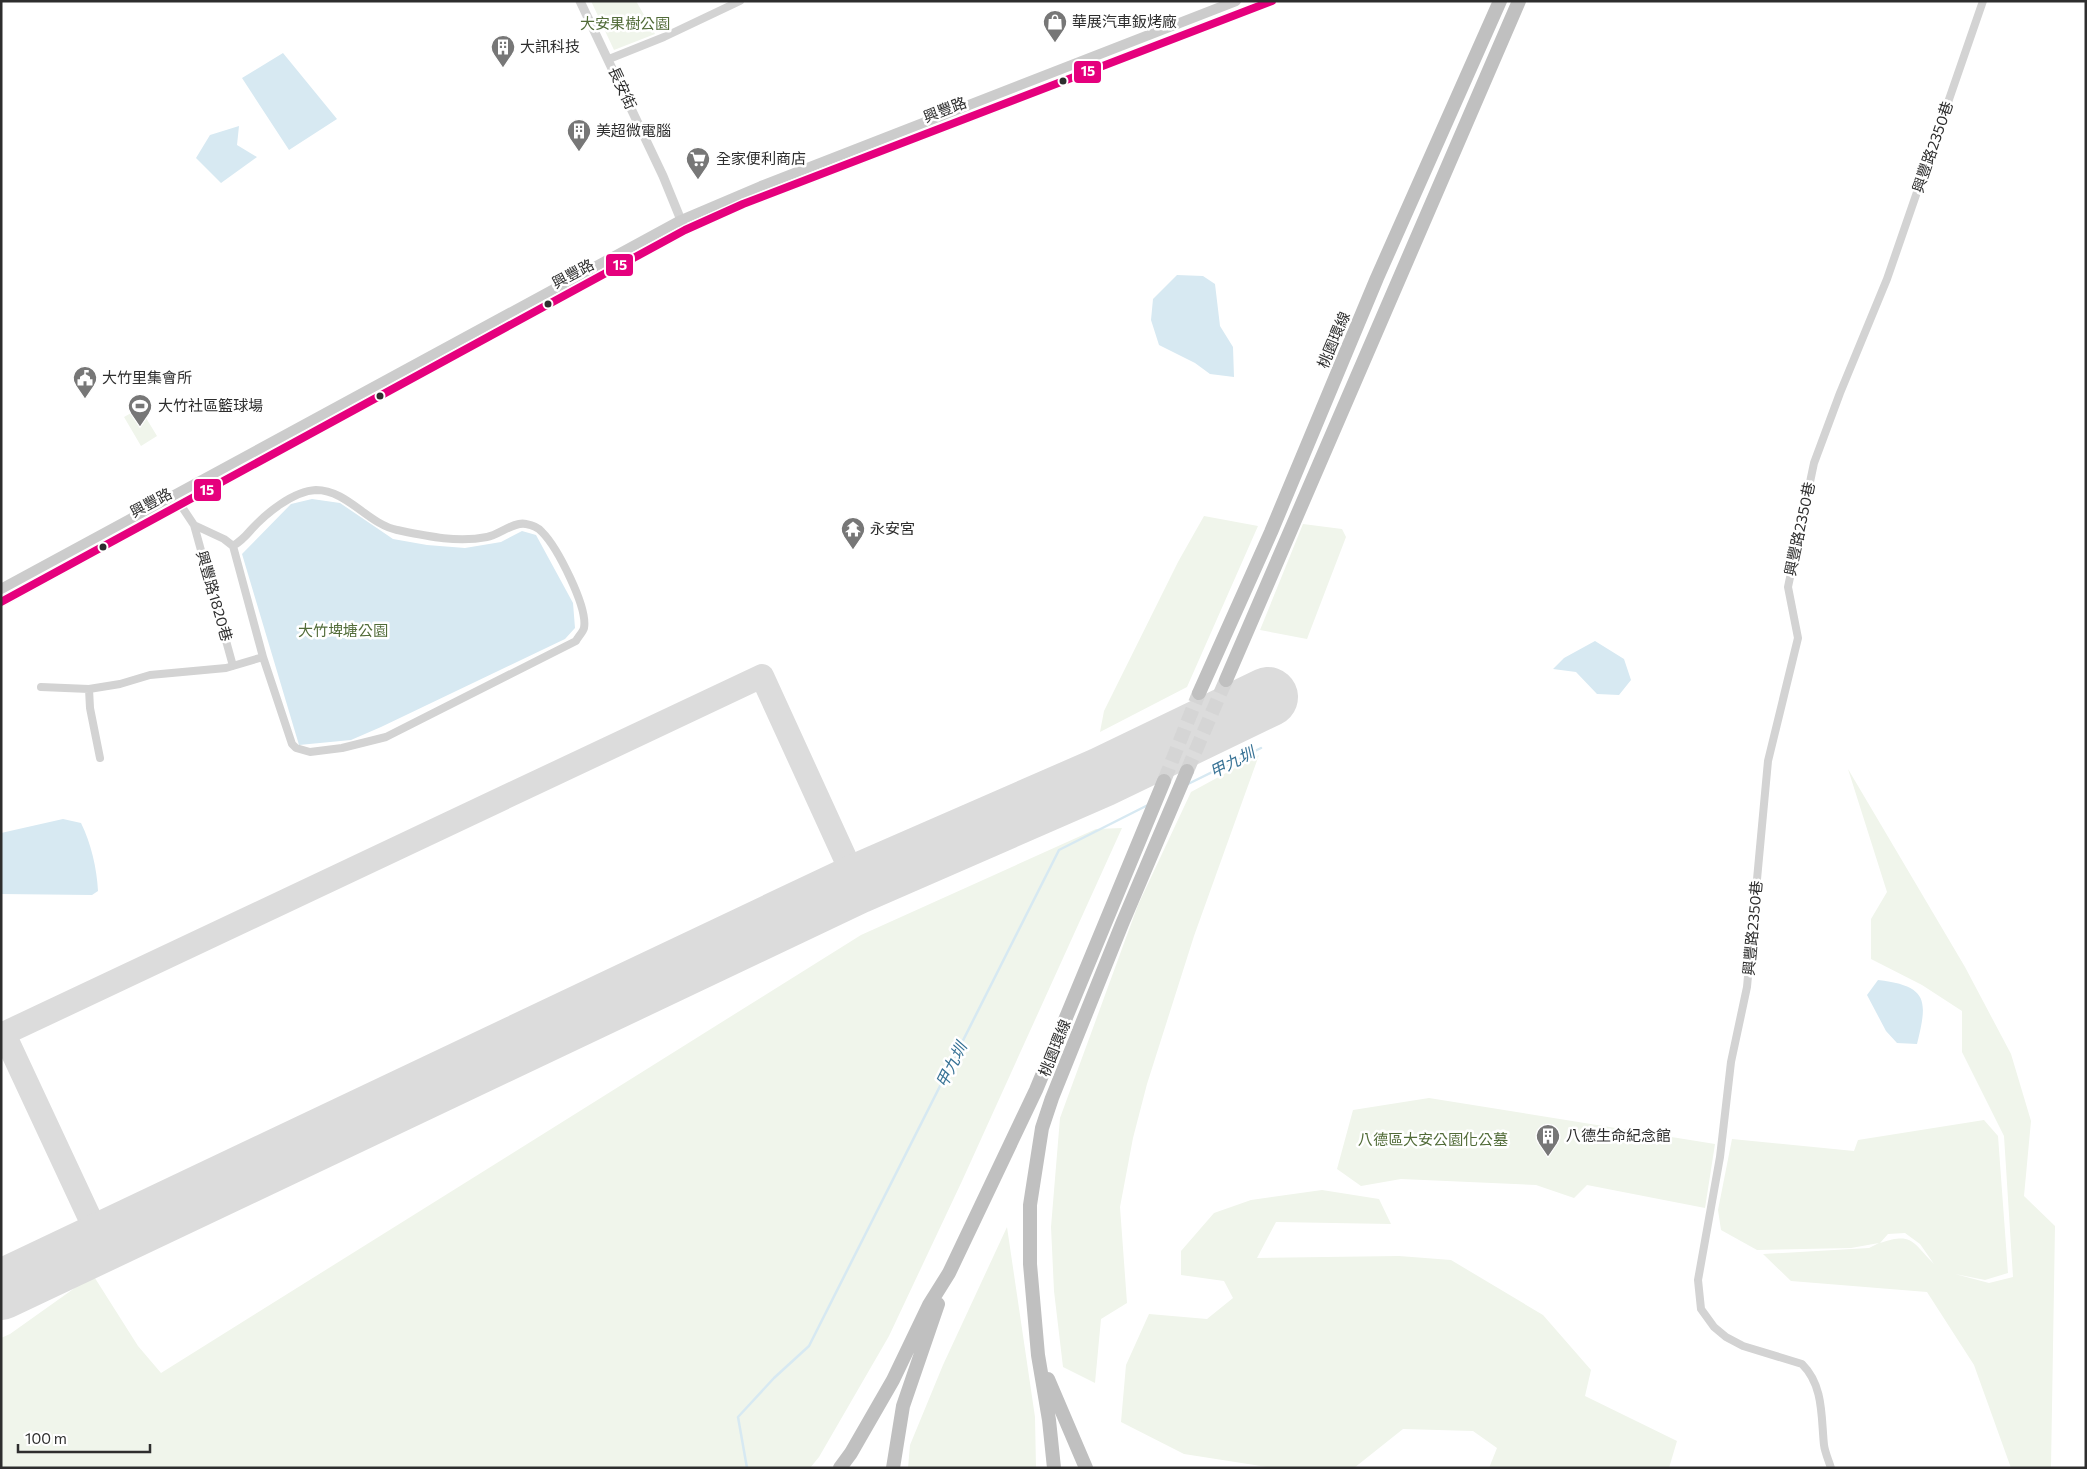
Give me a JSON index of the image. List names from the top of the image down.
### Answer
{
  "streets": {
    "highway": ["桃園環線"],
    "main road": ["興豐路"],
    "street": ["長安街", "興豐路2350巷", "興豐路1820巷"]
  },
  "crossings": [
    ["長安街", "興豐路"]
  ],
  "water": ["甲九圳"],
  "parks": ["大安果樹公園", "大竹埤塘公園", "八德區大安公園化公墓"],
  "places": {
    "shop": ["華展汽車鈑烤廠"],
    "building": ["大訊科技", "美超微電腦", "八德生命紀念館"],
    "supermarket": ["全家便利商店"],
    "public building": ["大竹里集會所"],
    "sports": ["大竹社區籃球場"],
    "temple": ["永安宮"]
  },
  "lines": ["transit line 15"],
  "scale_bar": "100 m"
}
